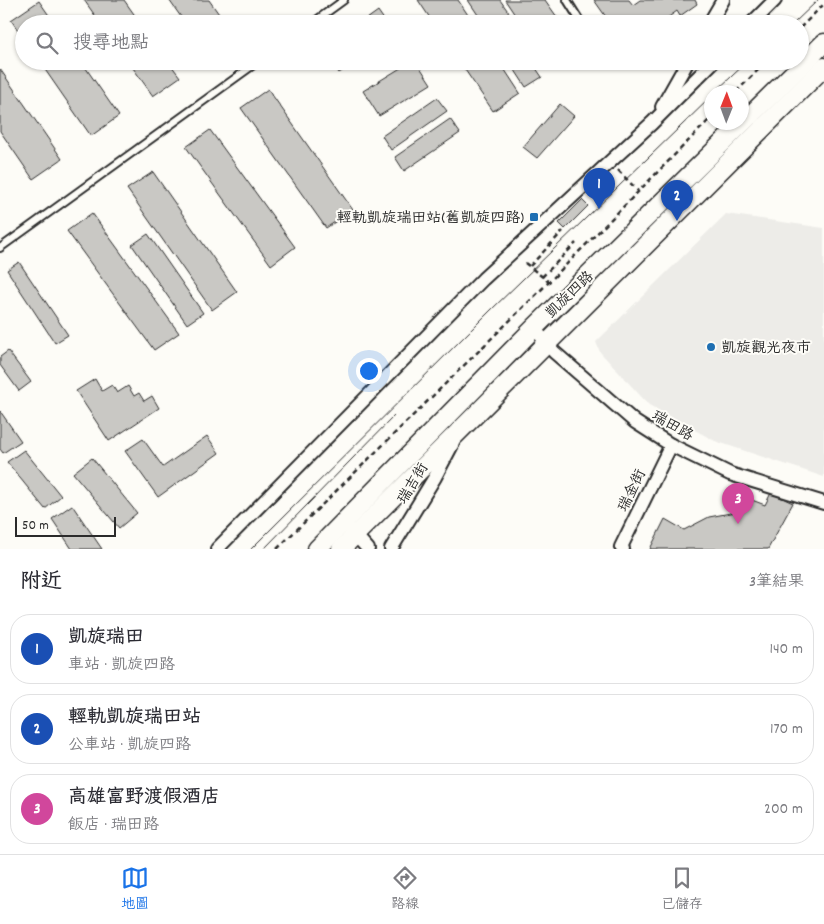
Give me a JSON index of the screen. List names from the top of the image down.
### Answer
{
  "streets": {
    "street": [
      "凱旋四路",
      "瑞田路",
      "瑞吉街",
      "瑞金街"
    ]
  },
  "crossings": [
    ["凱旋四路", "瑞田路"],
    ["凱旋四路", "瑞吉街"],
    ["瑞田路", "瑞金街"]
  ],
  "places": {
    "transit": ["輕軌凱旋瑞田站(舊凱旋四路)"],
    "other": ["凱旋觀光夜市"]
  },
  "scale_bar": "50 m",
  "north": "top",
  "page": {
    "search": "搜尋地點",
    "pins": ["1", "2", "3"],
    "scale": "50 m",
    "heading": ["附近", "3筆結果"],
    "list": [
      {
        "mark": "1",
        "name": "凱旋瑞田",
        "note": "車站 · 凱旋四路",
        "value": "140 m"
      },
      {
        "mark": "2",
        "name": "輕軌凱旋瑞田站",
        "note": "公車站 · 凱旋四路",
        "value": "170 m"
      },
      {
        "mark": "3",
        "name": "高雄富野渡假酒店",
        "note": "飯店 · 瑞田路",
        "value": "200 m"
      }
    ],
    "nav": ["地圖", "路線", "已儲存"]
  }
}
